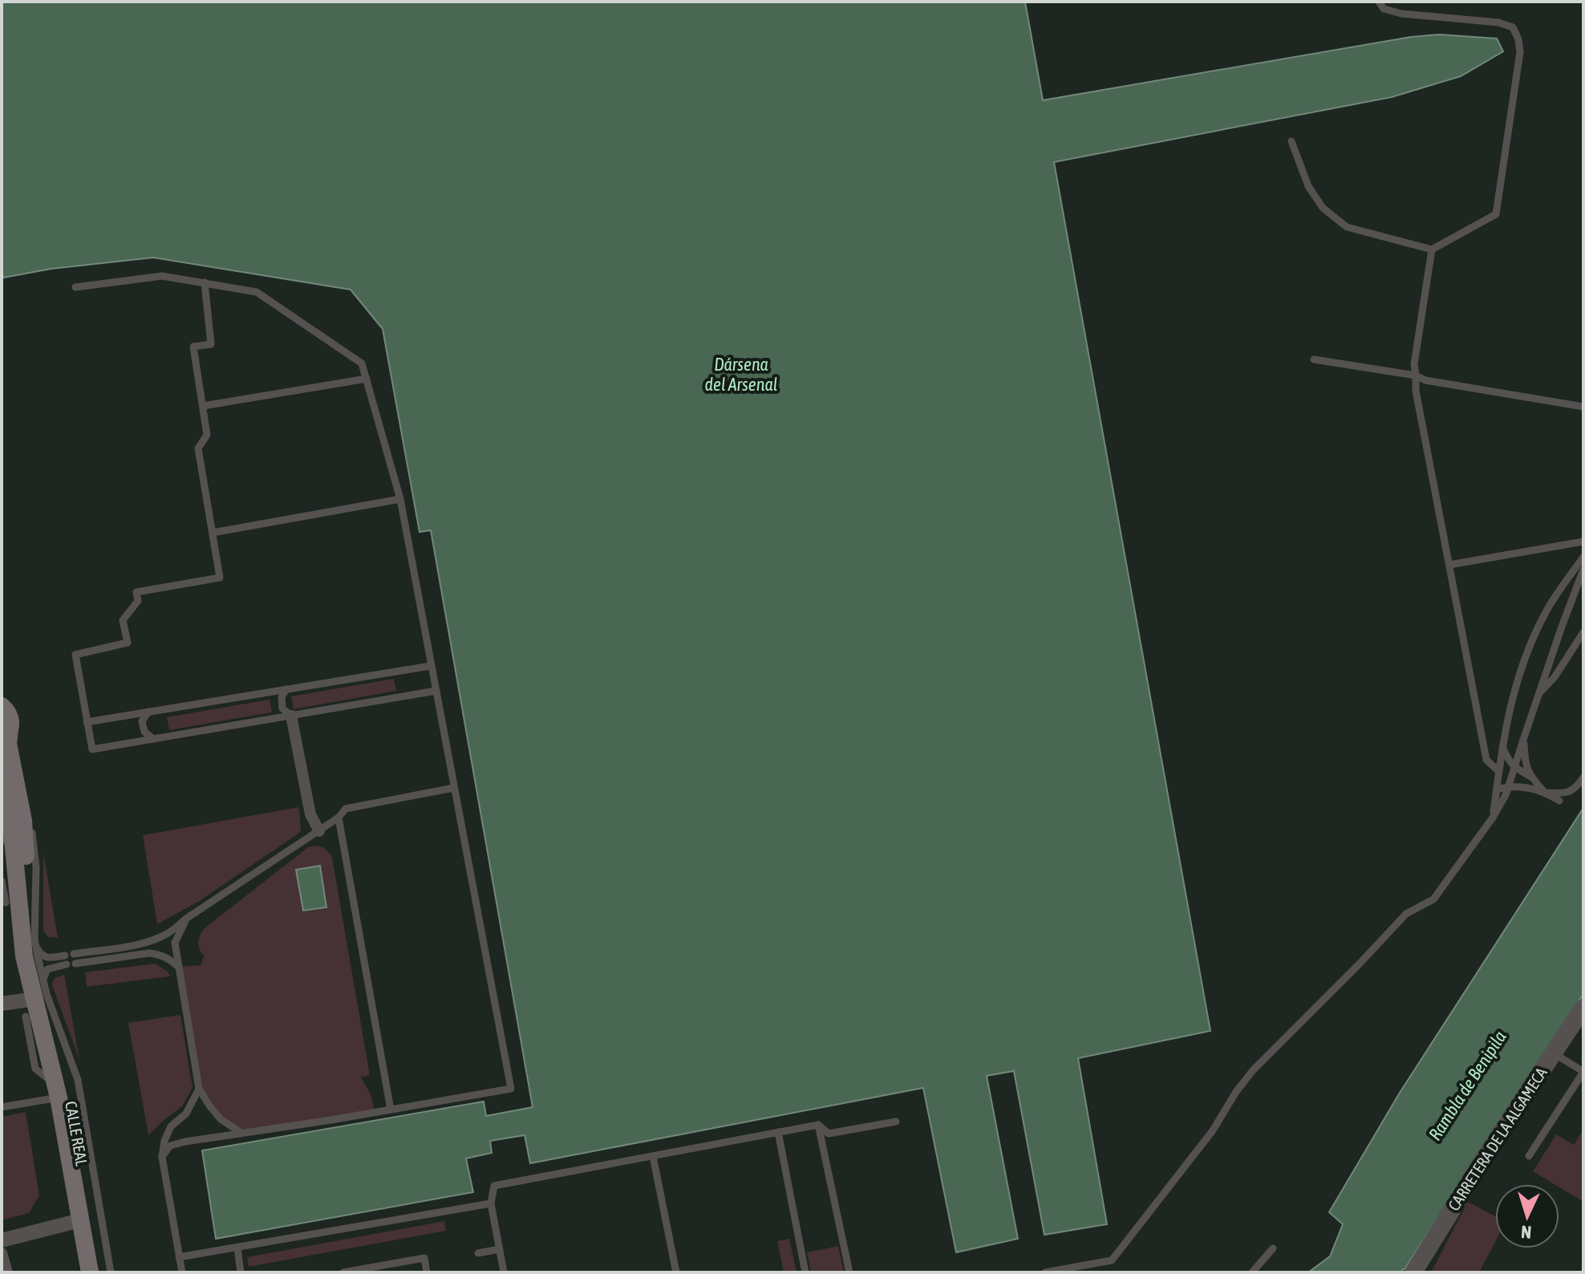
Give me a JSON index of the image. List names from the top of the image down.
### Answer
{
  "streets": {
    "main road": ["CALLE REAL"],
    "street": ["CARRETERA DE LA ALGAMECA"]
  },
  "water": ["Dársena del Arsenal", "Rambla de Benipila"],
  "north": "bottom"
}
